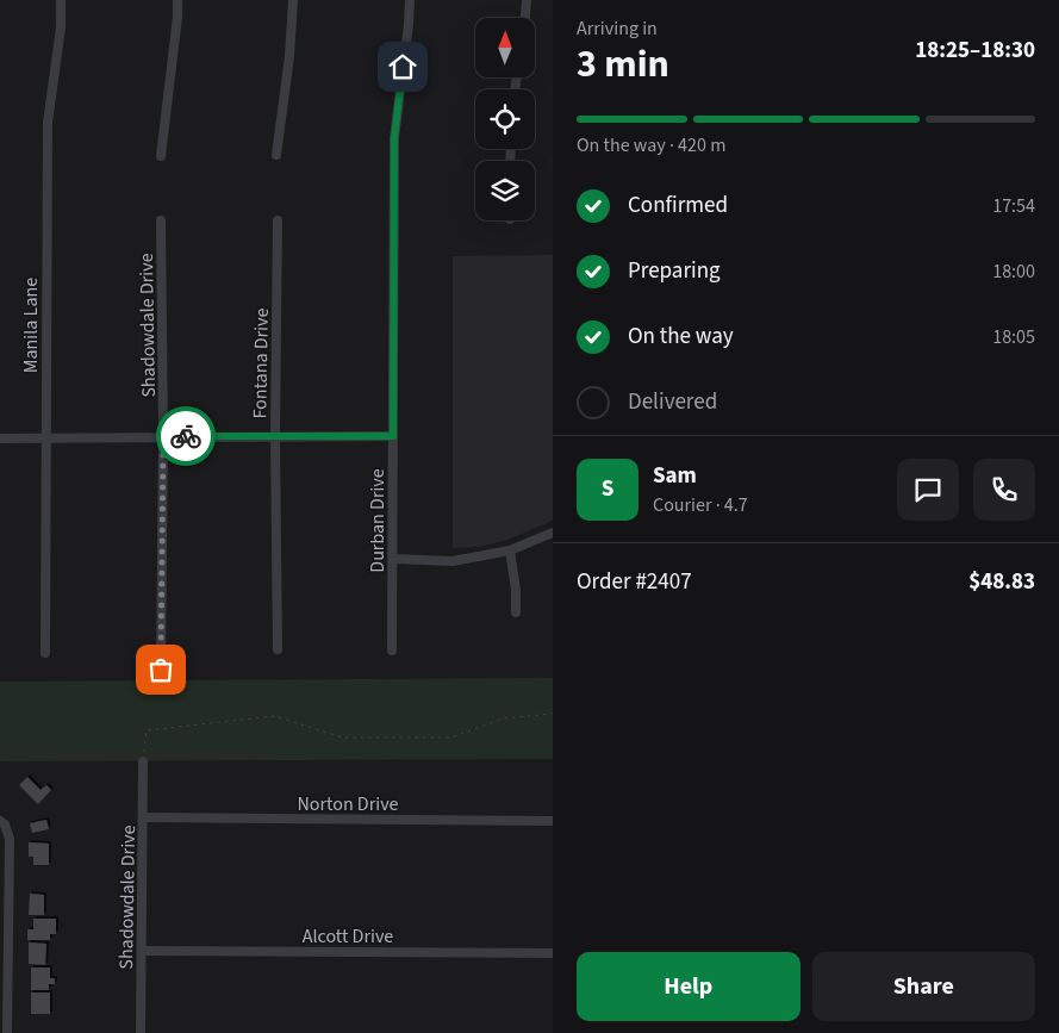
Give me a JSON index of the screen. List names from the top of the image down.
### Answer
{
  "streets": {
    "street": [
      "Manila Lane",
      "Shadowdale Drive",
      "Fontana Drive",
      "Durban Drive",
      "Norton Drive",
      "Alcott Drive"
    ]
  },
  "crossings": [
    ["Shadowdale Drive", "Norton Drive"],
    ["Shadowdale Drive", "Alcott Drive"]
  ],
  "north": "top",
  "page": {
    "heading": ["3 min", "Arriving in", "18:25–18:30"],
    "panel": [
      "Sam",
      "Courier · 4.7",
      "Order #2407",
      "$48.83"
    ],
    "bar": "On the way · 420 m",
    "list": [
      ["Confirmed", "17:54"],
      ["Preparing", "18:00"],
      ["On the way", "18:05"],
      "Delivered"
    ],
    "round": "S",
    "buttons": ["Help", "Share"]
  }
}
